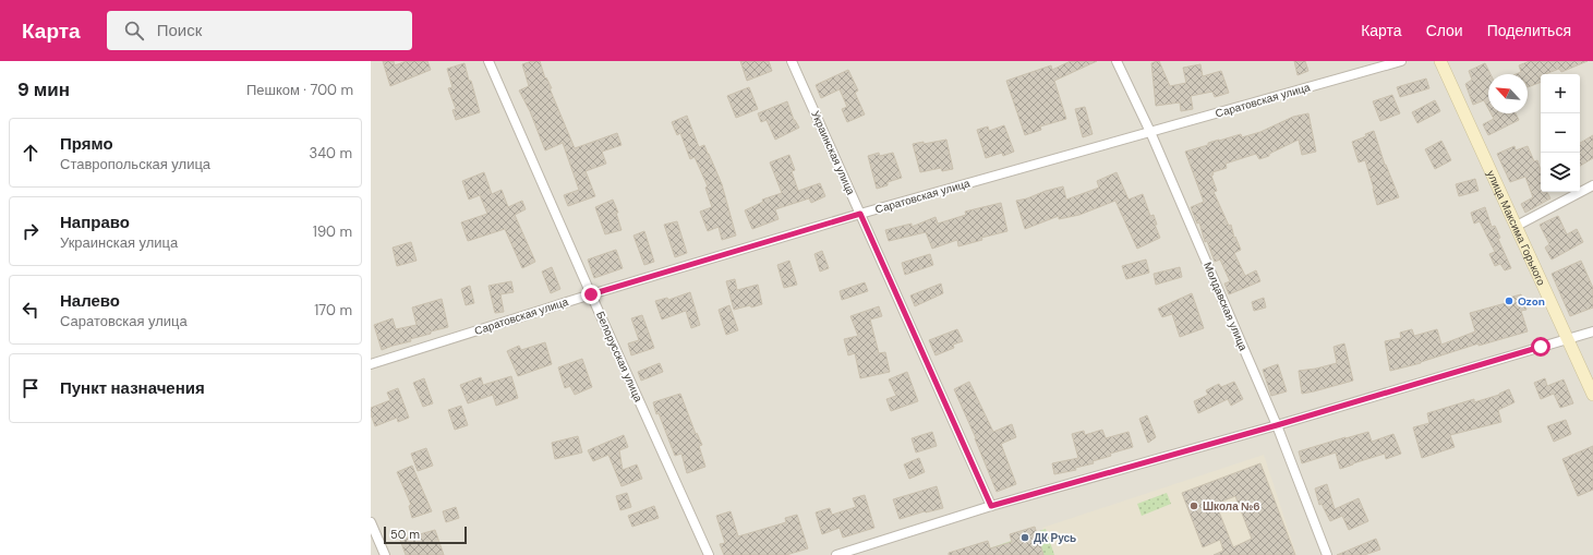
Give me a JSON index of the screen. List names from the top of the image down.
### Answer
{
  "streets": {
    "main road": ["улица Максима Горького"],
    "street": [
      "Саратовская улица",
      "Украинская улица",
      "Молдавская улица",
      "Белорусская улица"
    ]
  },
  "crossings": [
    ["Саратовская улица", "Украинская улица"],
    ["Саратовская улица", "Молдавская улица"],
    ["Саратовская улица", "Белорусская улица"]
  ],
  "places": ["Ozon", "Школа №6", "ДК Русь"],
  "scale_bar": "50 m",
  "north": "top left",
  "page": {
    "header": "Карта",
    "search": "Поиск",
    "nav": ["Карта", "Слои", "Поделиться"],
    "heading": ["9 мин", "Пешком · 700 m"],
    "map_buttons": ["+", "−"],
    "list": [
      ["Прямо", "Ставропольская улица", "340 m"],
      ["Направо", "Украинская улица", "190 m"],
      ["Налево", "Саратовская улица", "170 m"],
      "Пункт назначения"
    ],
    "scale": "50 m"
  }
}
